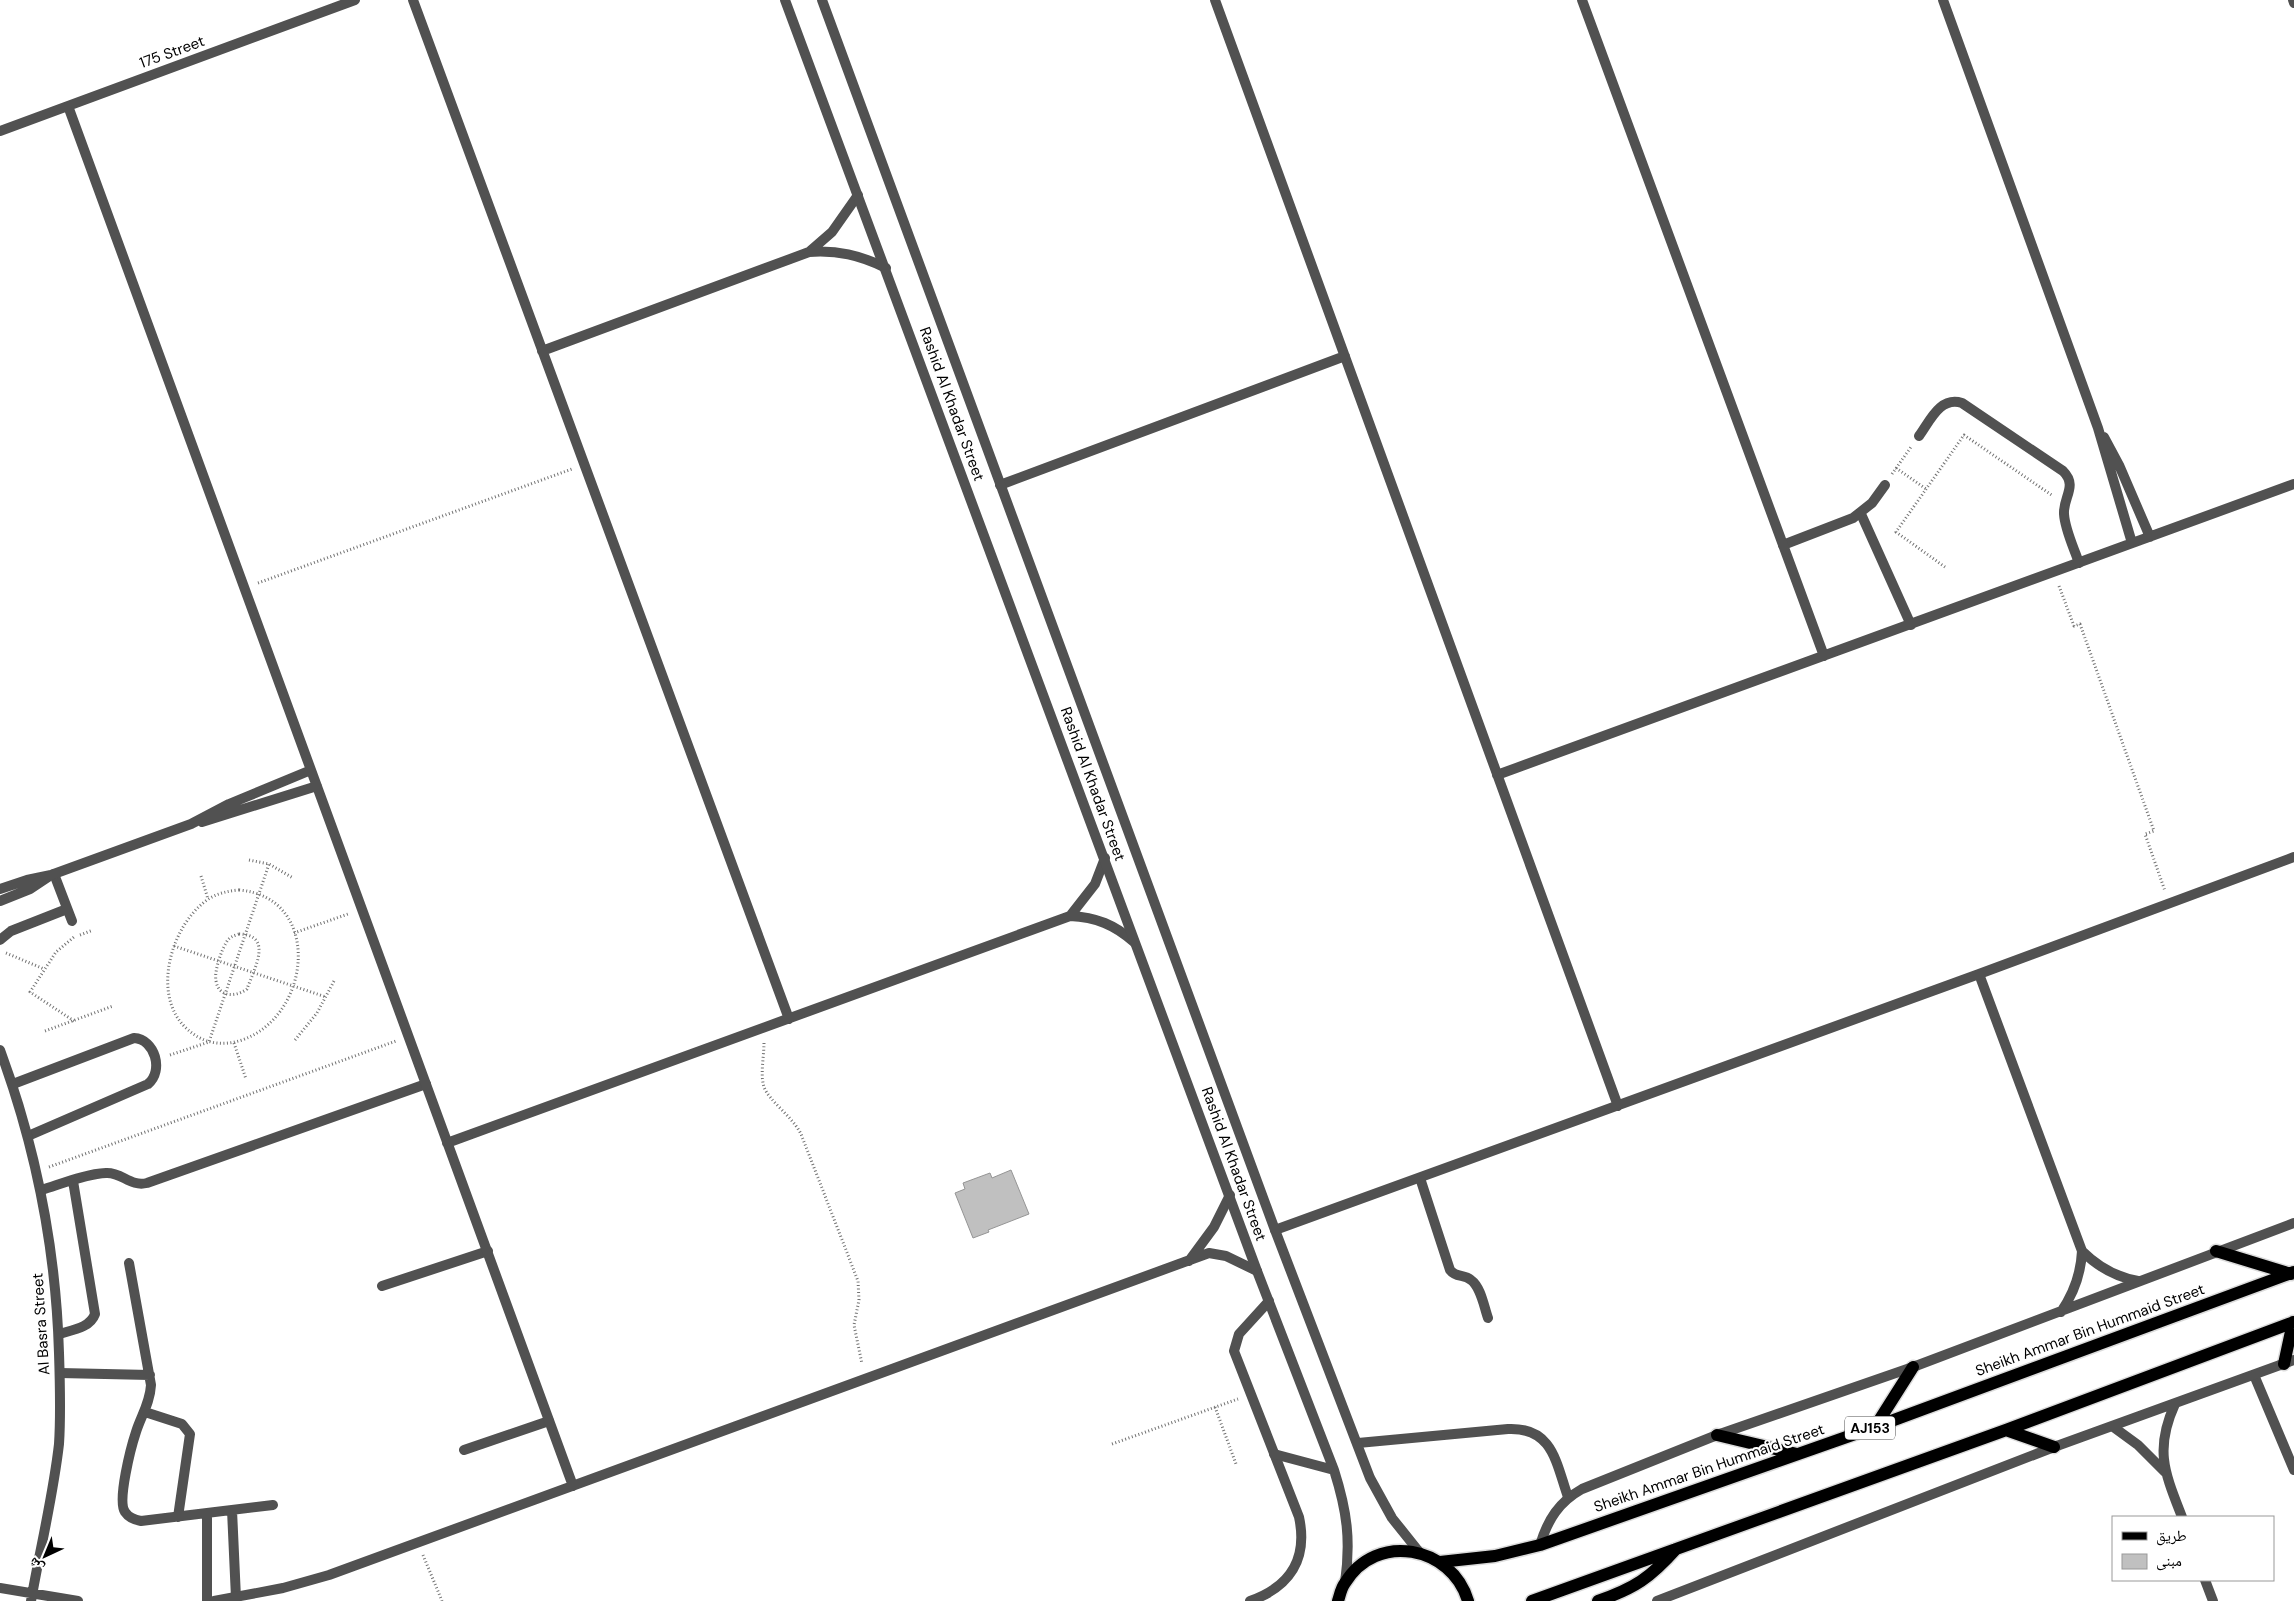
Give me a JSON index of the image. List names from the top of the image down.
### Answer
{
  "streets": {
    "main road": ["Sheikh Ammar Bin Hummaid Street", "AJ153"],
    "street": ["175 Street", "Rashid Al Khadar Street", "Al Basra Street"]
  },
  "legend": ["طريق", "مبنى"],
  "north": "bottom left"
}
